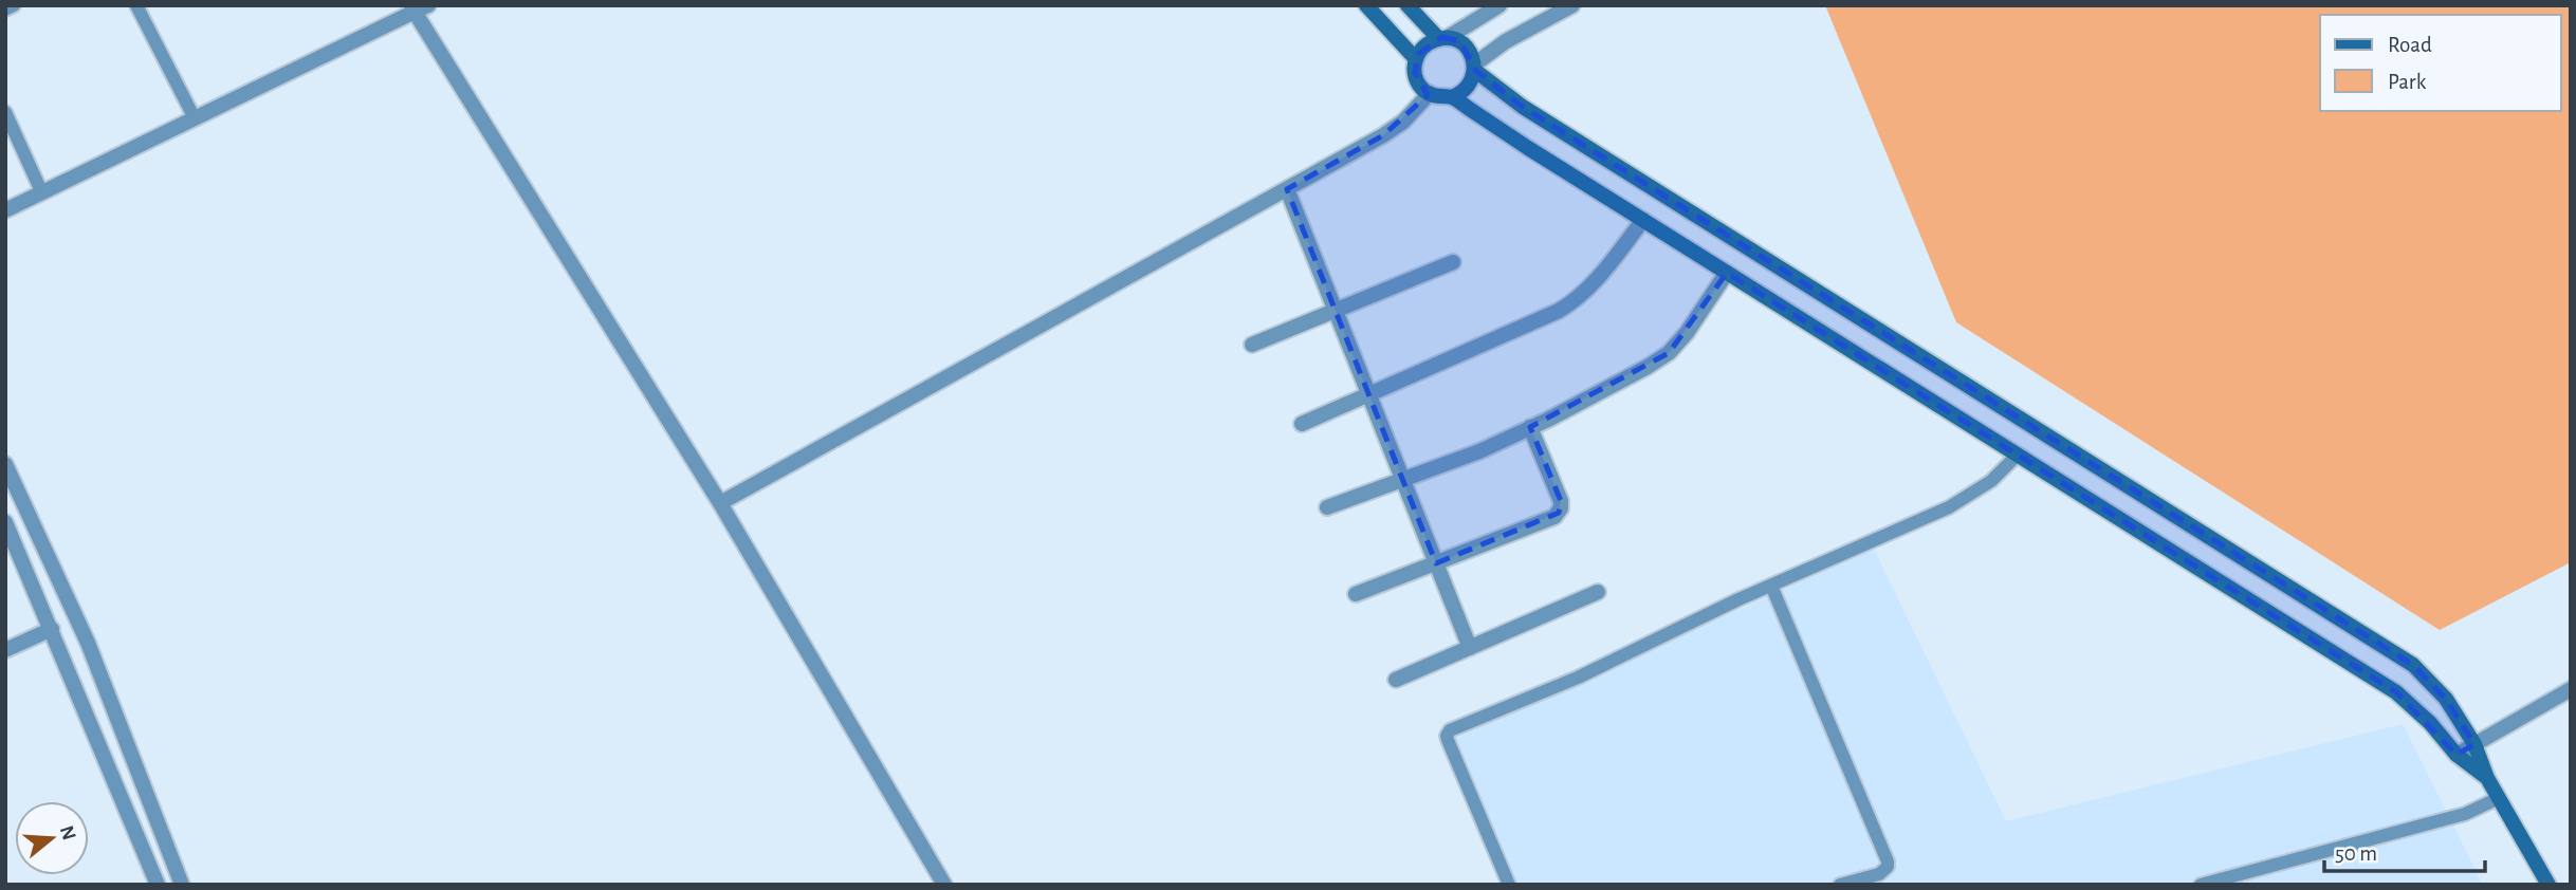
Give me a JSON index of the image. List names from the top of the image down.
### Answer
{
  "legend": ["Road", "Park"],
  "scale_bar": "50 m",
  "north": "right"
}
